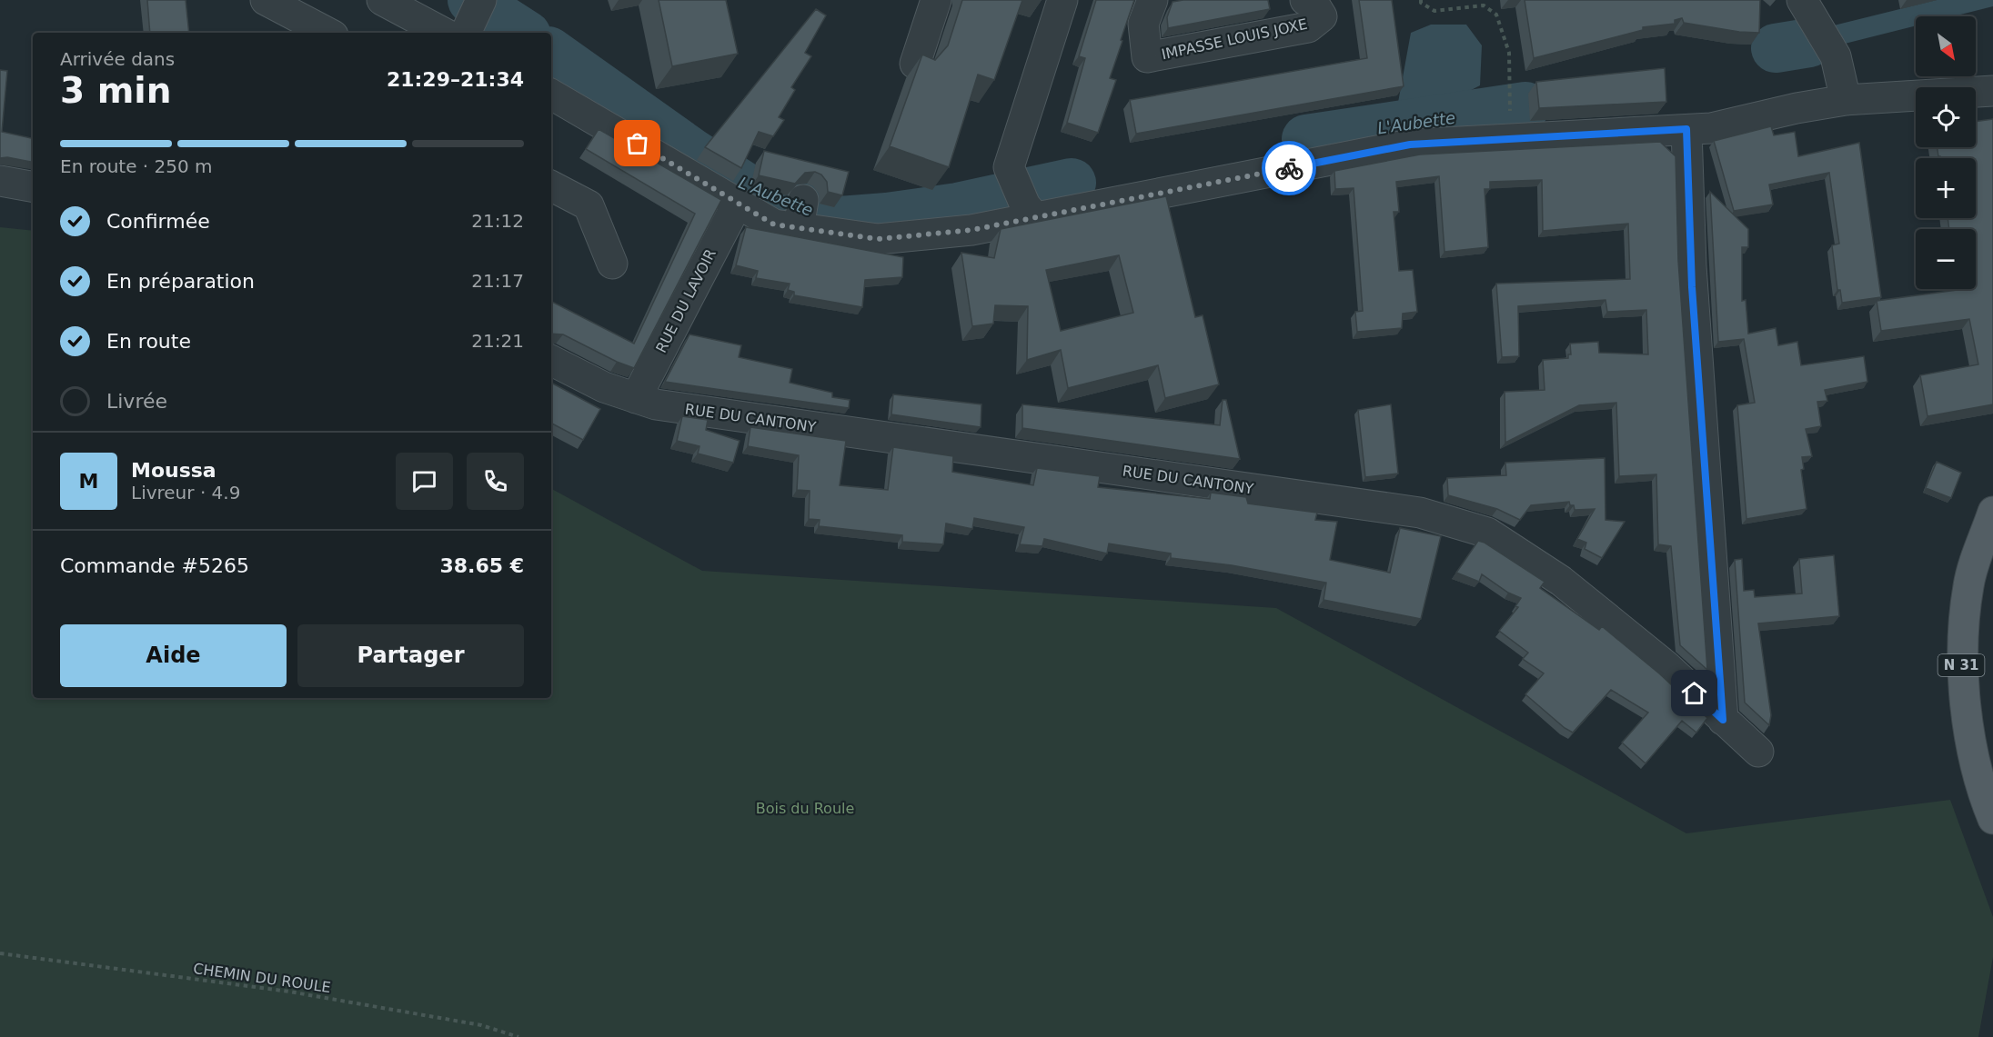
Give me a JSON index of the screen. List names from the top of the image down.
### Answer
{
  "streets": {
    "main road": ["N 31"],
    "street": ["IMPASSE LOUIS JOXE", "RUE DU LAVOIR", "RUE DU CANTONY"],
    "path": ["CHEMIN DU ROULE"]
  },
  "crossings": [
    ["RUE DU LAVOIR", "RUE DU CANTONY"]
  ],
  "water": ["L'Aubette"],
  "parks": ["Bois du Roule"],
  "north": "bottom right",
  "page": {
    "map_buttons": ["+", "−"],
    "heading": ["3 min", "Arrivée dans", "21:29–21:34"],
    "panel": [
      "Moussa",
      "Livreur · 4.9",
      "Commande #5265",
      "38.65 €"
    ],
    "bar": "En route · 250 m",
    "list": [
      ["Confirmée", "21:12"],
      ["En préparation", "21:17"],
      ["En route", "21:21"],
      "Livrée"
    ],
    "round": "M",
    "buttons": ["Aide", "Partager"]
  }
}
